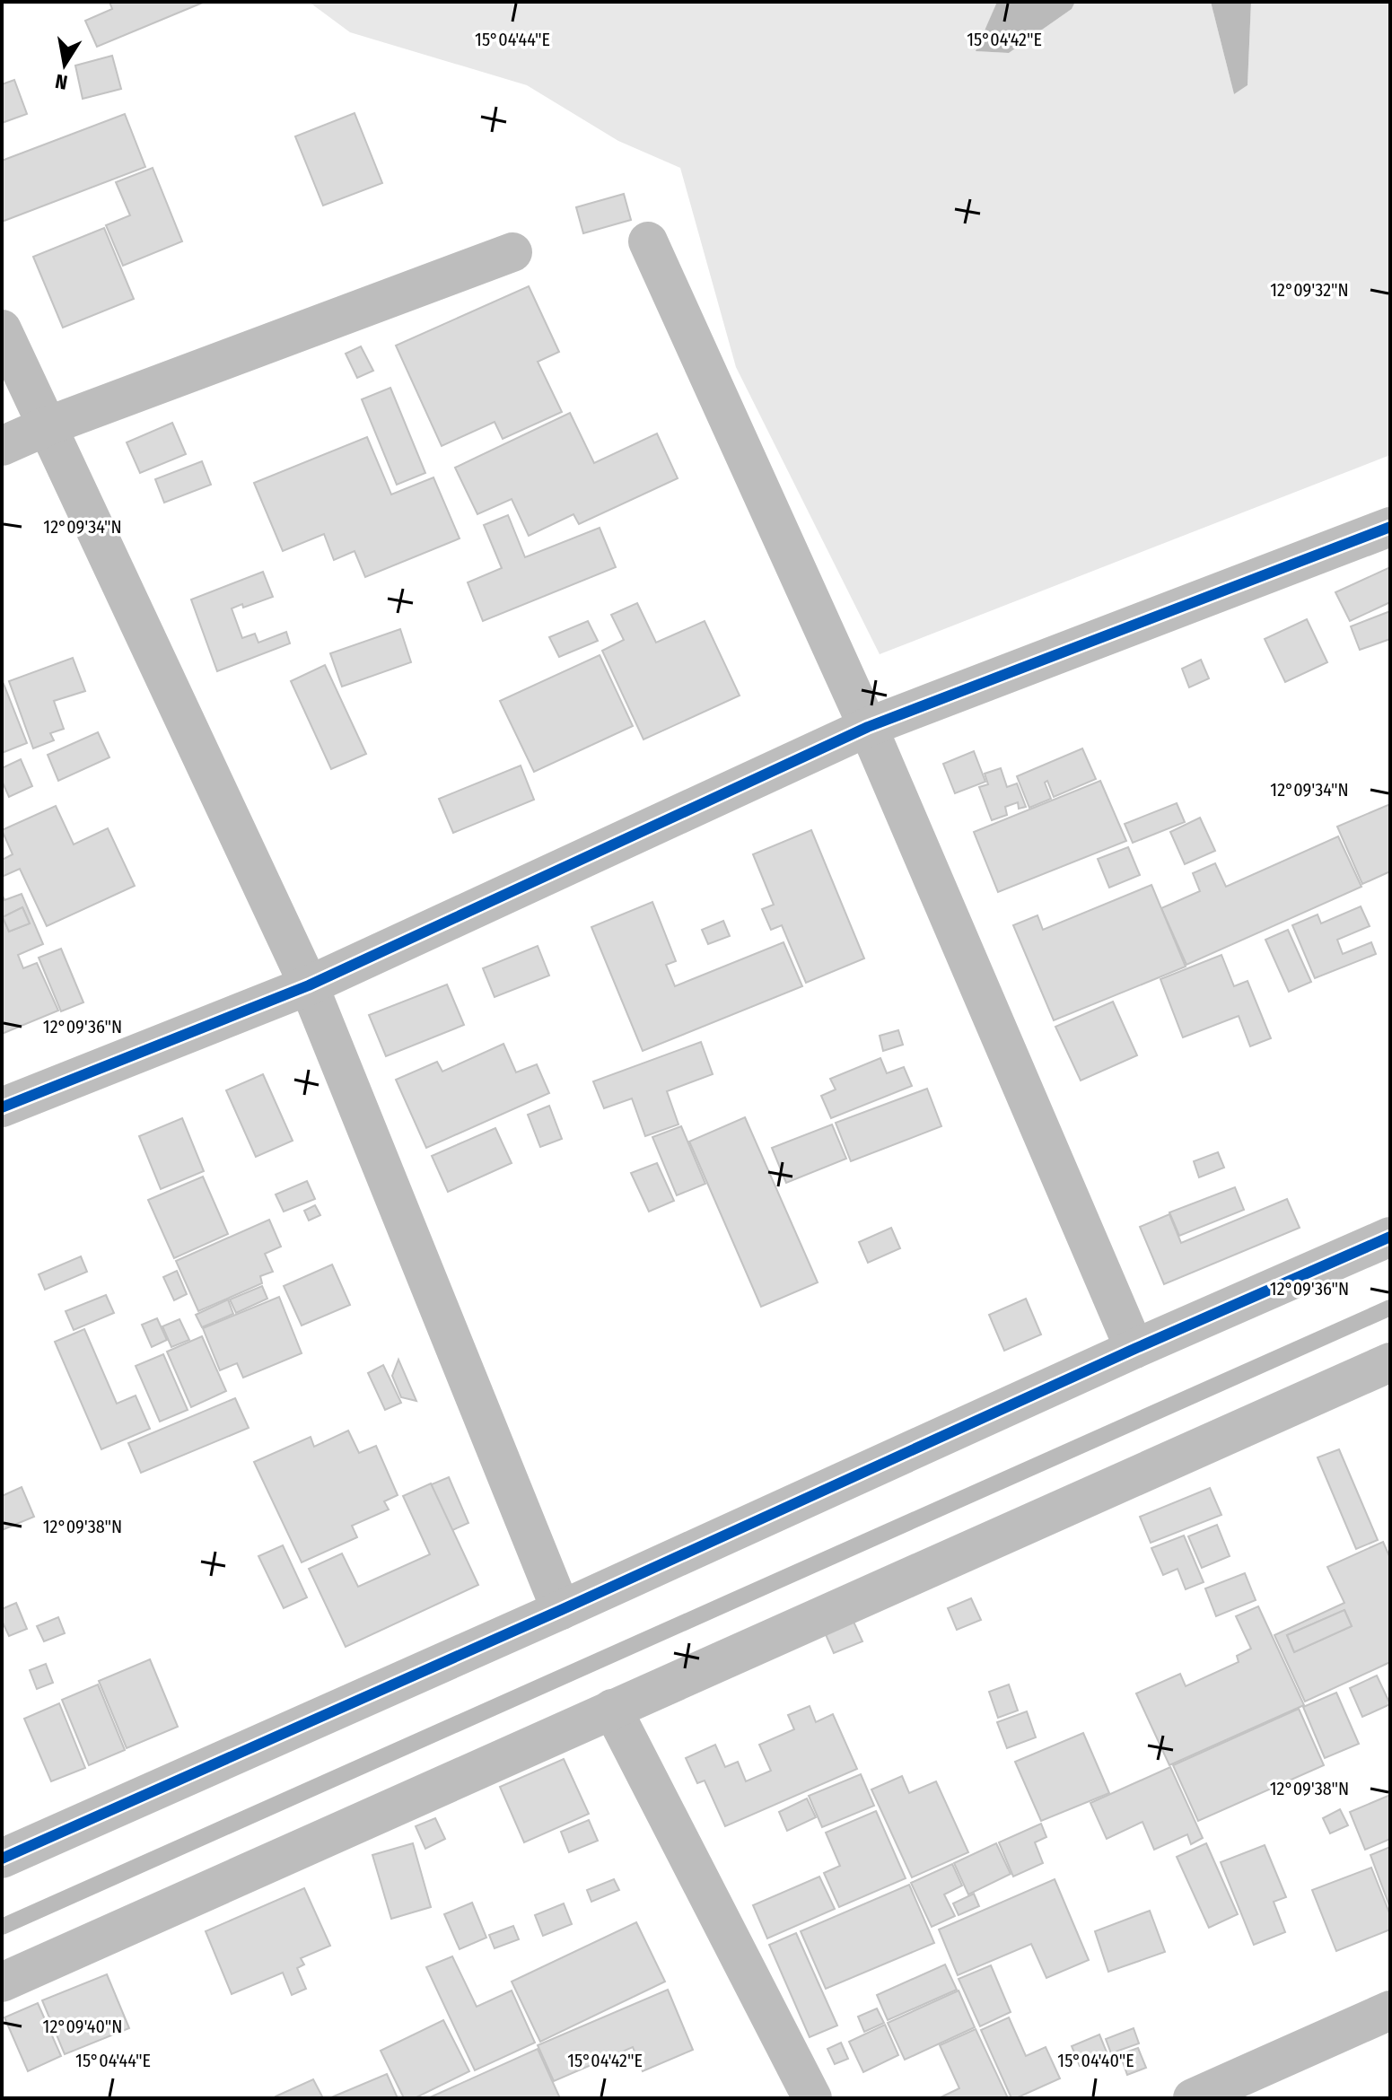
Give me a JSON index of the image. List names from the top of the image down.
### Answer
{
  "north": "bottom",
  "coordinates": [
    "15°04'44\"E",
    "15°04'42\"E",
    "12°09'32\"N",
    "12°09'34\"N",
    "12°09'36\"N",
    "12°09'38\"N",
    "12°09'40\"N",
    "15°04'40\"E"
  ]
}
